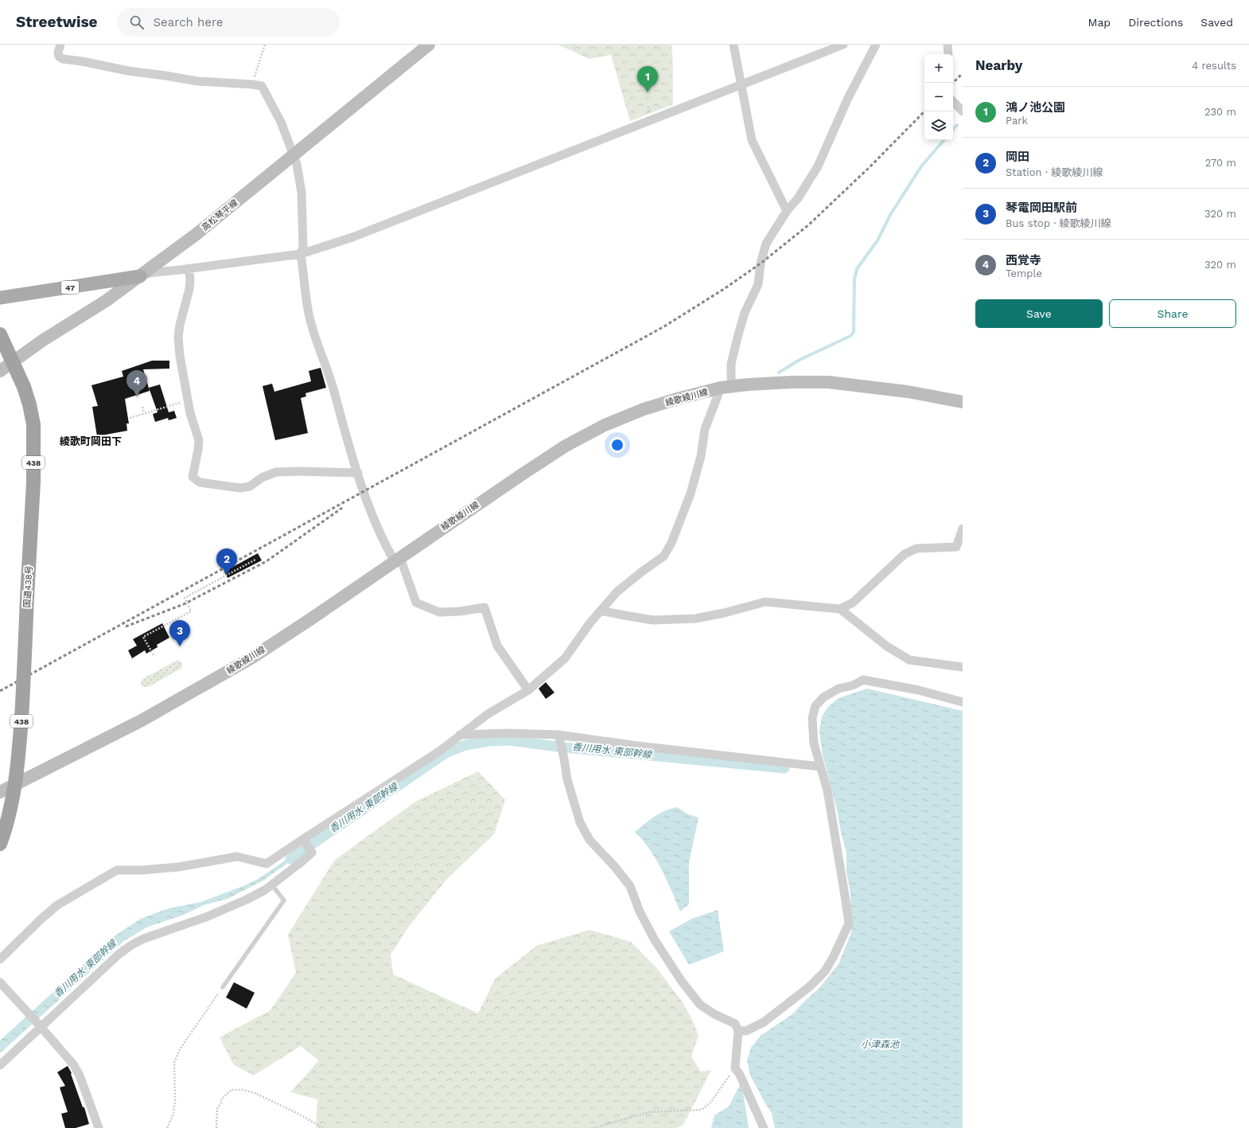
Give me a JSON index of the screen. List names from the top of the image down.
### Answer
{
  "streets": {
    "highway": ["438", "国道438号"],
    "main road": ["高松琴平線", "47", "綾歌綾川線"]
  },
  "crossings": [
    ["高松琴平線", "47"],
    ["高松琴平線", "国道438号"]
  ],
  "districts": ["綾歌町岡田下"],
  "water": ["香川用水 東部幹線", "小津森池"],
  "page": {
    "header": "Streetwise",
    "search": "Search here",
    "nav": ["Map", "Directions", "Saved"],
    "heading": ["Nearby", "4 results"],
    "map_buttons": ["+", "−"],
    "pins": [
      "1",
      "4",
      "2",
      "3"
    ],
    "list": [
      {
        "mark": "1",
        "name": "鴻ノ池公園",
        "note": "Park",
        "value": "230 m"
      },
      {
        "mark": "2",
        "name": "岡田",
        "note": "Station · 綾歌綾川線",
        "value": "270 m"
      },
      {
        "mark": "3",
        "name": "琴電岡田駅前",
        "note": "Bus stop · 綾歌綾川線",
        "value": "320 m"
      },
      {
        "mark": "4",
        "name": "西覚寺",
        "note": "Temple",
        "value": "320 m"
      }
    ],
    "buttons": ["Save", "Share"]
  }
}
